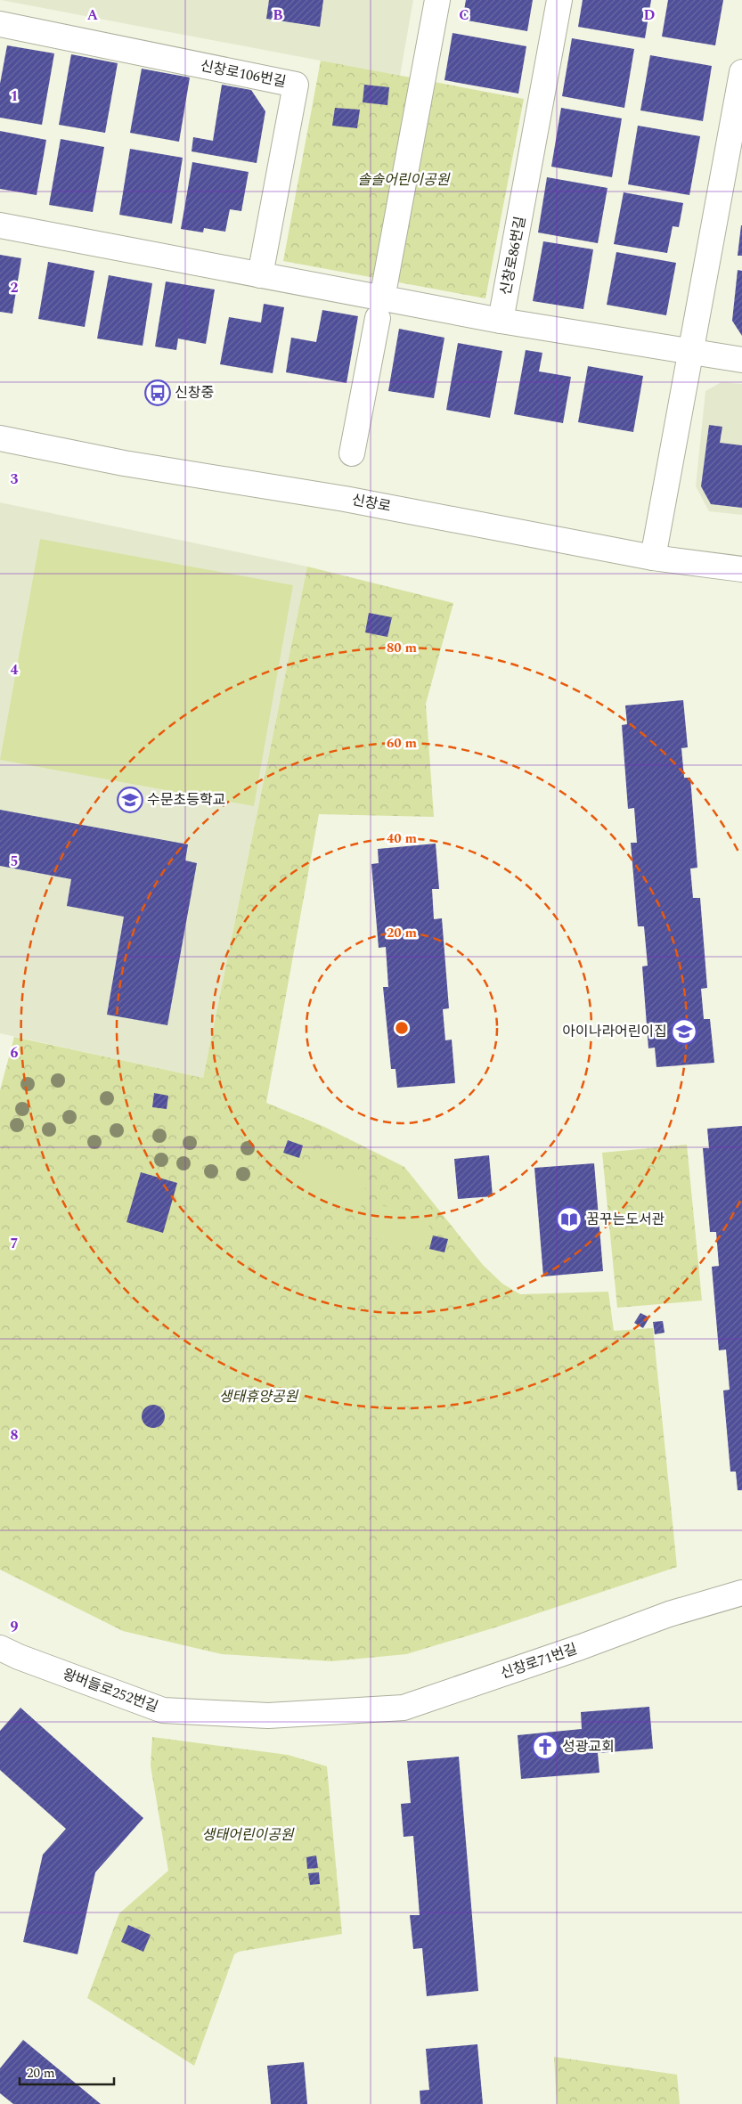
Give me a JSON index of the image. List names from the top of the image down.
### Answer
{
  "streets": {
    "street": [
      "신창로106번길",
      "신창로86번길",
      "신창로",
      "신창로71번길",
      "왕버들로252번길"
    ]
  },
  "crossings": [
    ["신창로71번길", "왕버들로252번길"]
  ],
  "parks": ["솔솔어린이공원", "생태휴양공원", "생태어린이공원"],
  "places": {
    "bus stop": ["신창중"],
    "school or university": ["수문초등학교", "아이나라어린이집"],
    "library": ["꿈꾸는도서관"],
    "church": ["성광교회"]
  },
  "scale_bar": "20 m",
  "grid": {
    "columns": [
      "A",
      "B",
      "C",
      "D"
    ],
    "rows": [
      "1",
      "2",
      "3",
      "4",
      "5",
      "6",
      "7",
      "8",
      "9"
    ]
  },
  "rings": [
    "80 m",
    "60 m",
    "40 m",
    "20 m"
  ]
}
